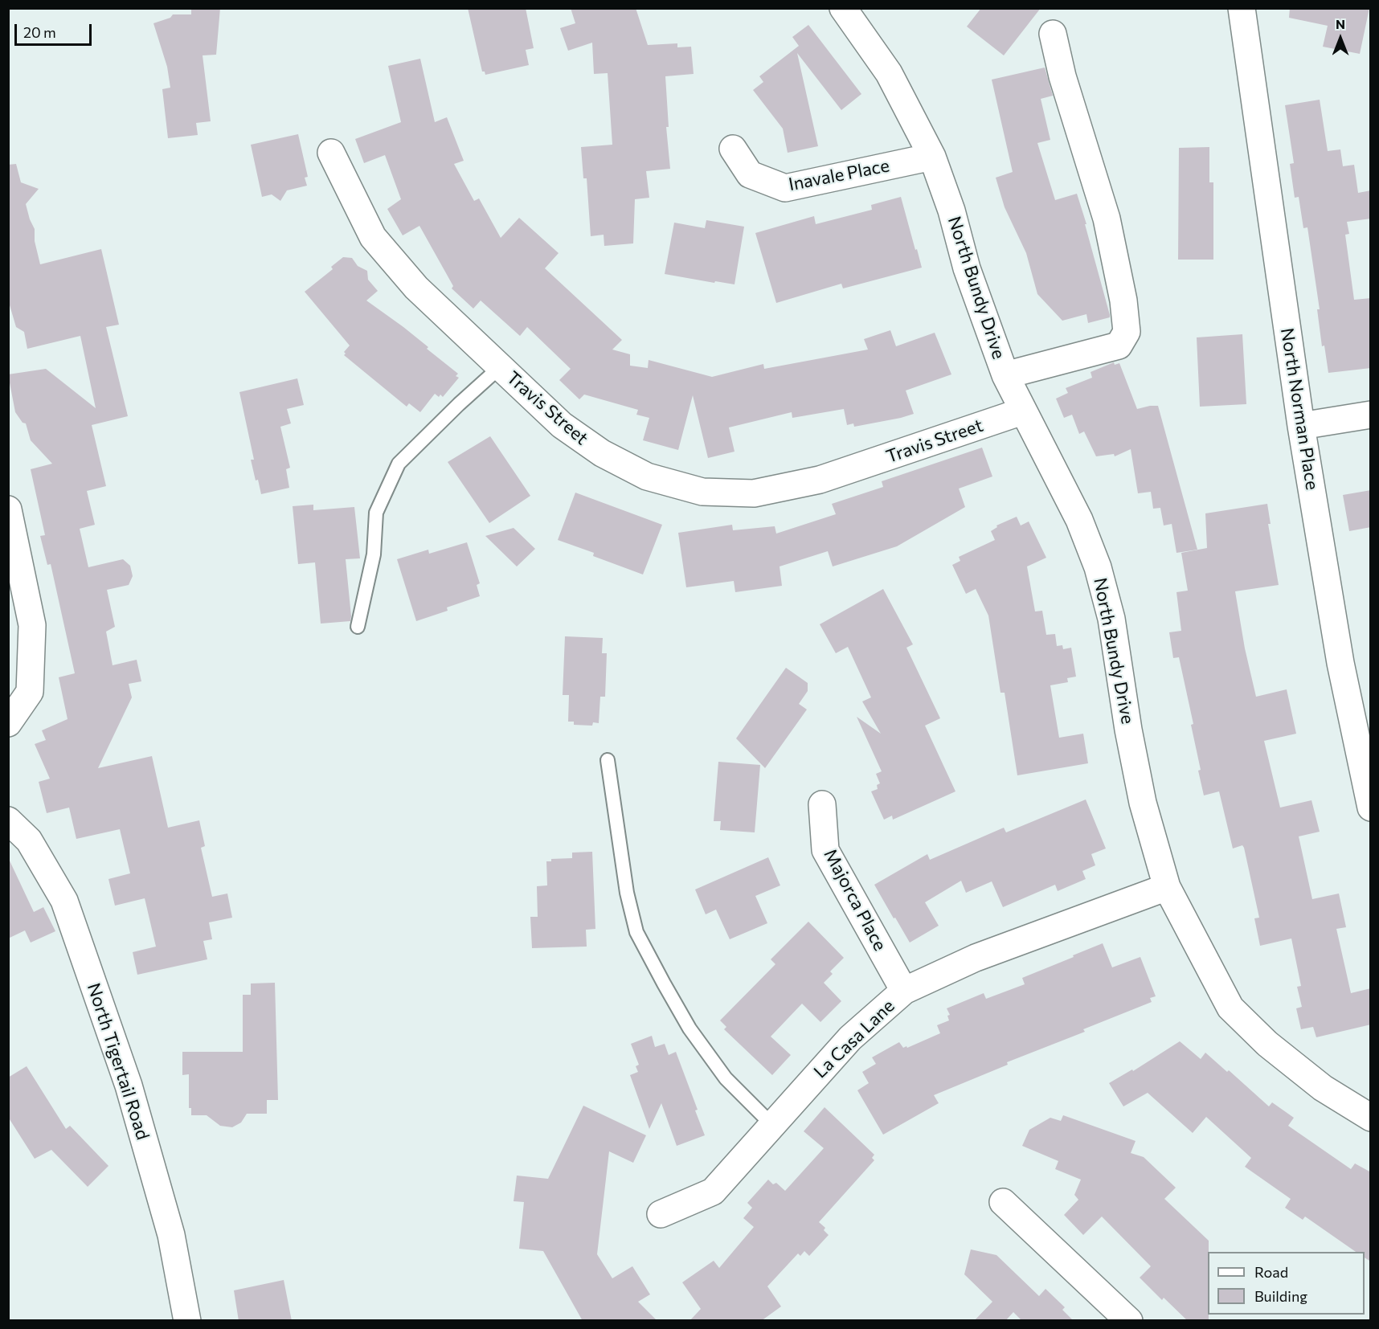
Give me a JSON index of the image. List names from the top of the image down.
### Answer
{
  "streets": {
    "street": [
      "Inavale Place",
      "North Bundy Drive",
      "Travis Street",
      "North Norman Place",
      "Majorca Place",
      "La Casa Lane",
      "North Tigertail Road"
    ]
  },
  "crossings": [
    ["Inavale Place", "North Bundy Drive"],
    ["North Bundy Drive", "Travis Street"],
    ["North Bundy Drive", "La Casa Lane"],
    ["Majorca Place", "La Casa Lane"]
  ],
  "legend": ["Road", "Building"],
  "scale_bar": "20 m",
  "north": "top"
}
